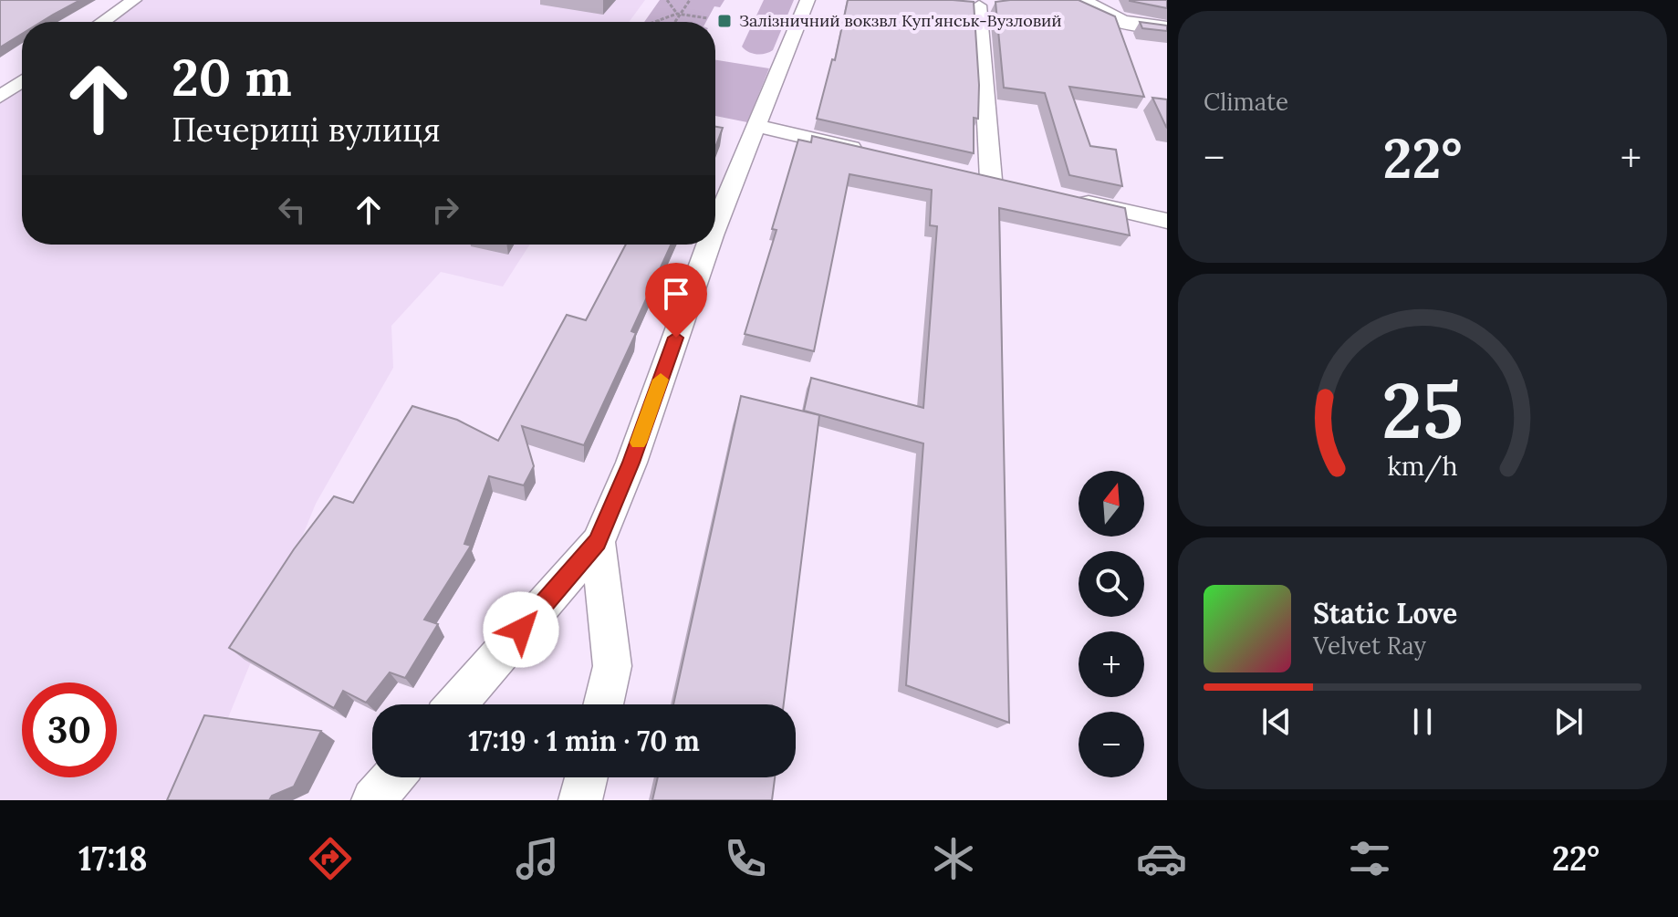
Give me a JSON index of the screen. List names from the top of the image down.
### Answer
{
  "places": {
    "transit": ["Залізничний вокзвл Куп'янськ-Вузловий"]
  },
  "north": "top",
  "page": {
    "tile": "Climate",
    "turn": ["20 m", "Печериці вулиця"],
    "heat": ["−", "22°", "+"],
    "map_buttons": ["+", "−"],
    "song": ["Static Love", "Velvet Ray"],
    "limit": "30",
    "trip": "17:19 · 1 min · 70 m",
    "tabs": ["17:18", "22°"],
    "gauge": ["25", "km/h"]
  }
}
